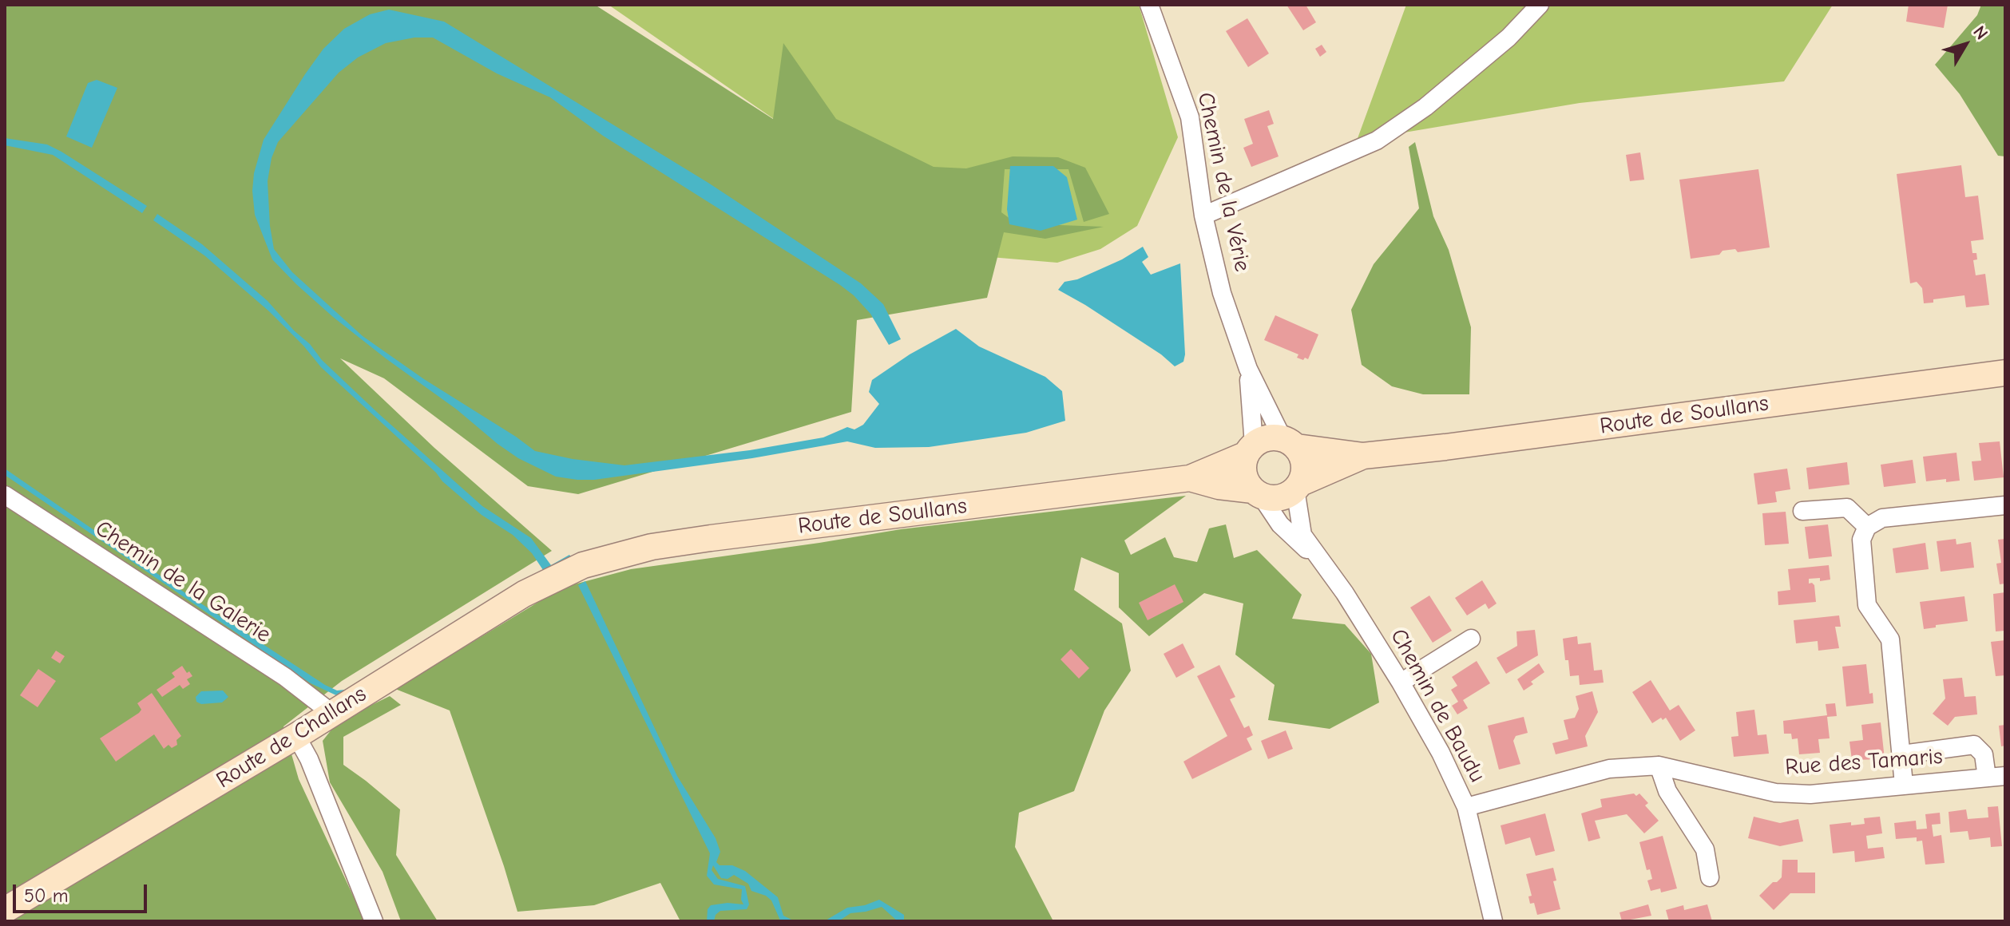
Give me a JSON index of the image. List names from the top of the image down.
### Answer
{
  "streets": {
    "main road": ["Route de Soullans", "Route de Challans"],
    "street": [
      "Chemin de la Vérie",
      "Chemin de la Galerie",
      "Chemin de Baudu",
      "Rue des Tamaris"
    ]
  },
  "crossings": [
    ["Chemin de la Vérie", "Route de Soullans"],
    ["Chemin de la Vérie", "Chemin de Baudu"],
    ["Route de Soullans", "Chemin de Baudu"],
    ["Route de Soullans", "Route de Challans"],
    ["Chemin de la Galerie", "Route de Challans"],
    ["Chemin de Baudu", "Rue des Tamaris"]
  ],
  "scale_bar": "50 m",
  "north": "top right"
}
